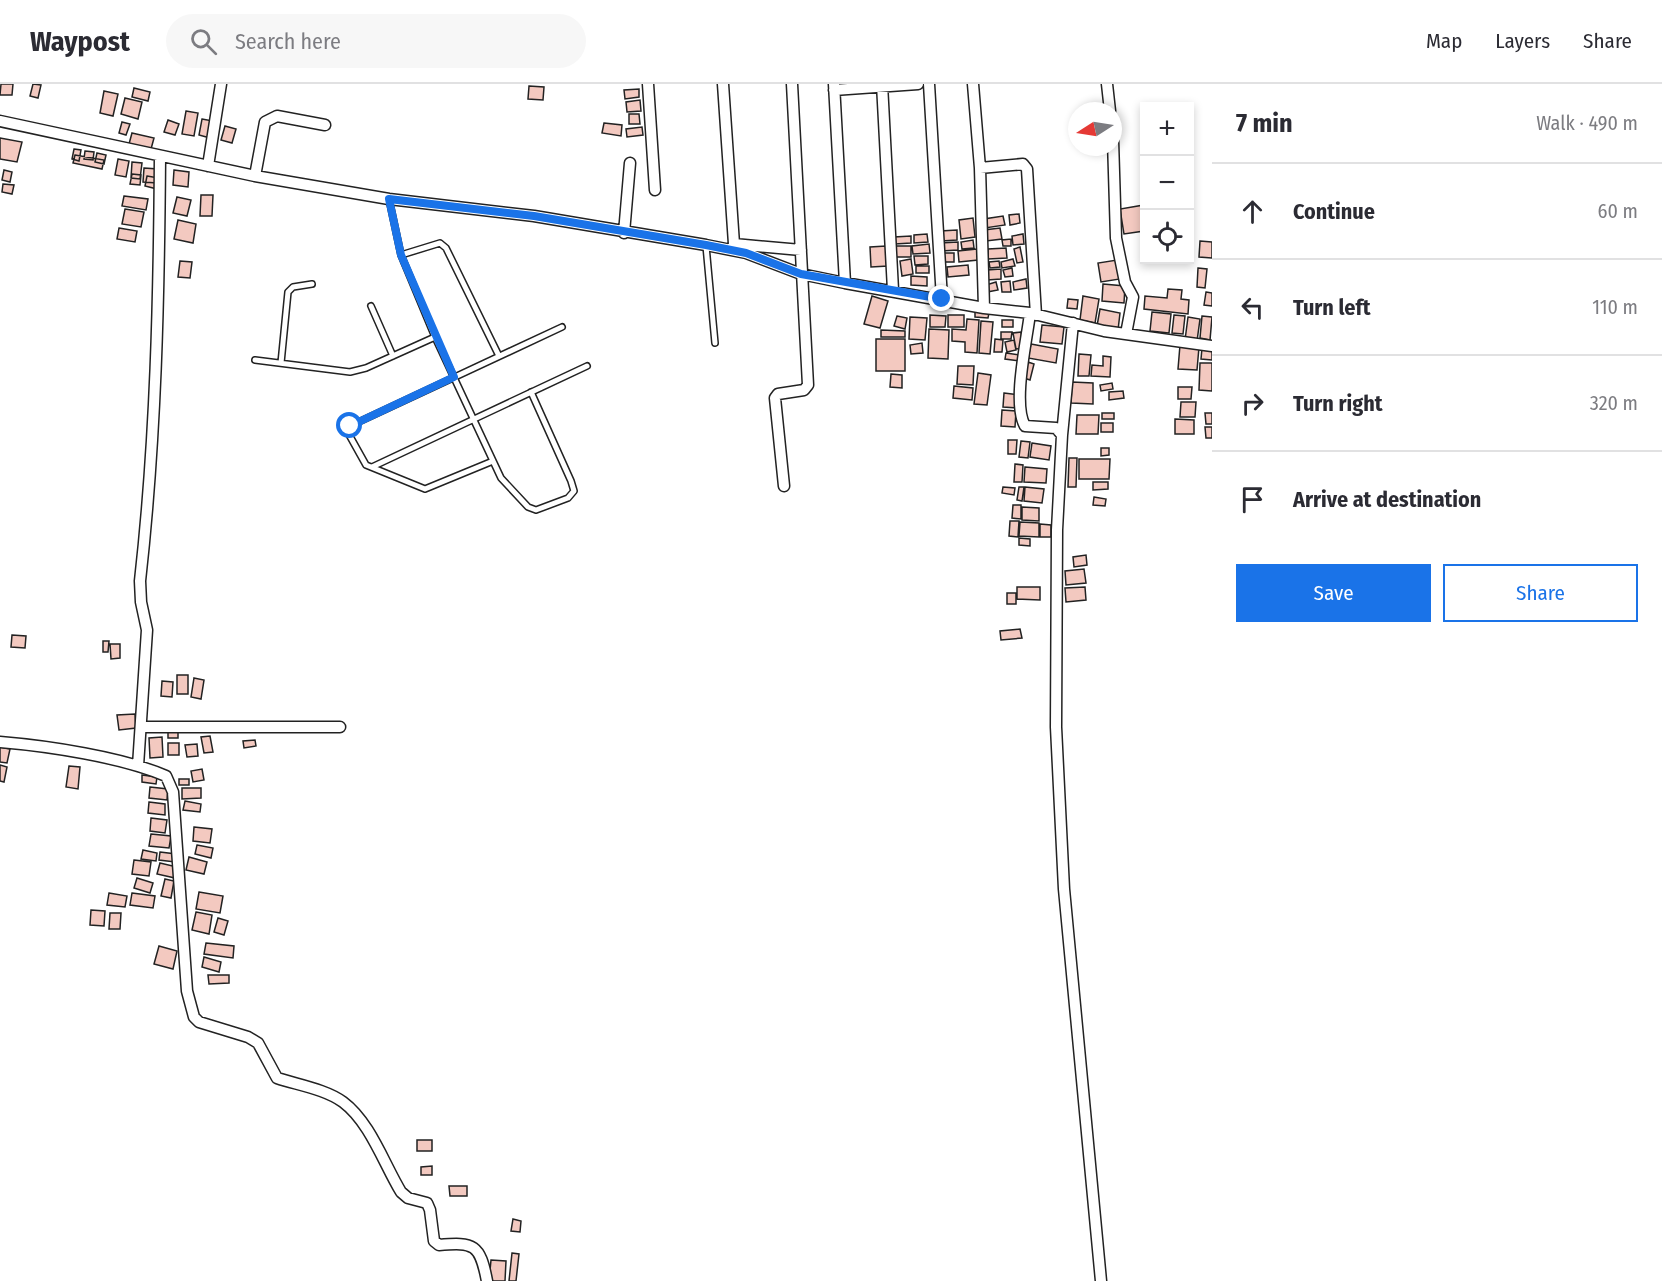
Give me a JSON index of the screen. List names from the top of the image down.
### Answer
{
  "north": "left",
  "page": {
    "header": "Waypost",
    "search": "Search here",
    "nav": ["Map", "Layers", "Share"],
    "heading": ["7 min", "Walk · 490 m"],
    "map_buttons": ["+", "−"],
    "list": [
      ["Continue", "60 m"],
      ["Turn left", "110 m"],
      ["Turn right", "320 m"],
      "Arrive at destination"
    ],
    "buttons": ["Save", "Share"]
  }
}
